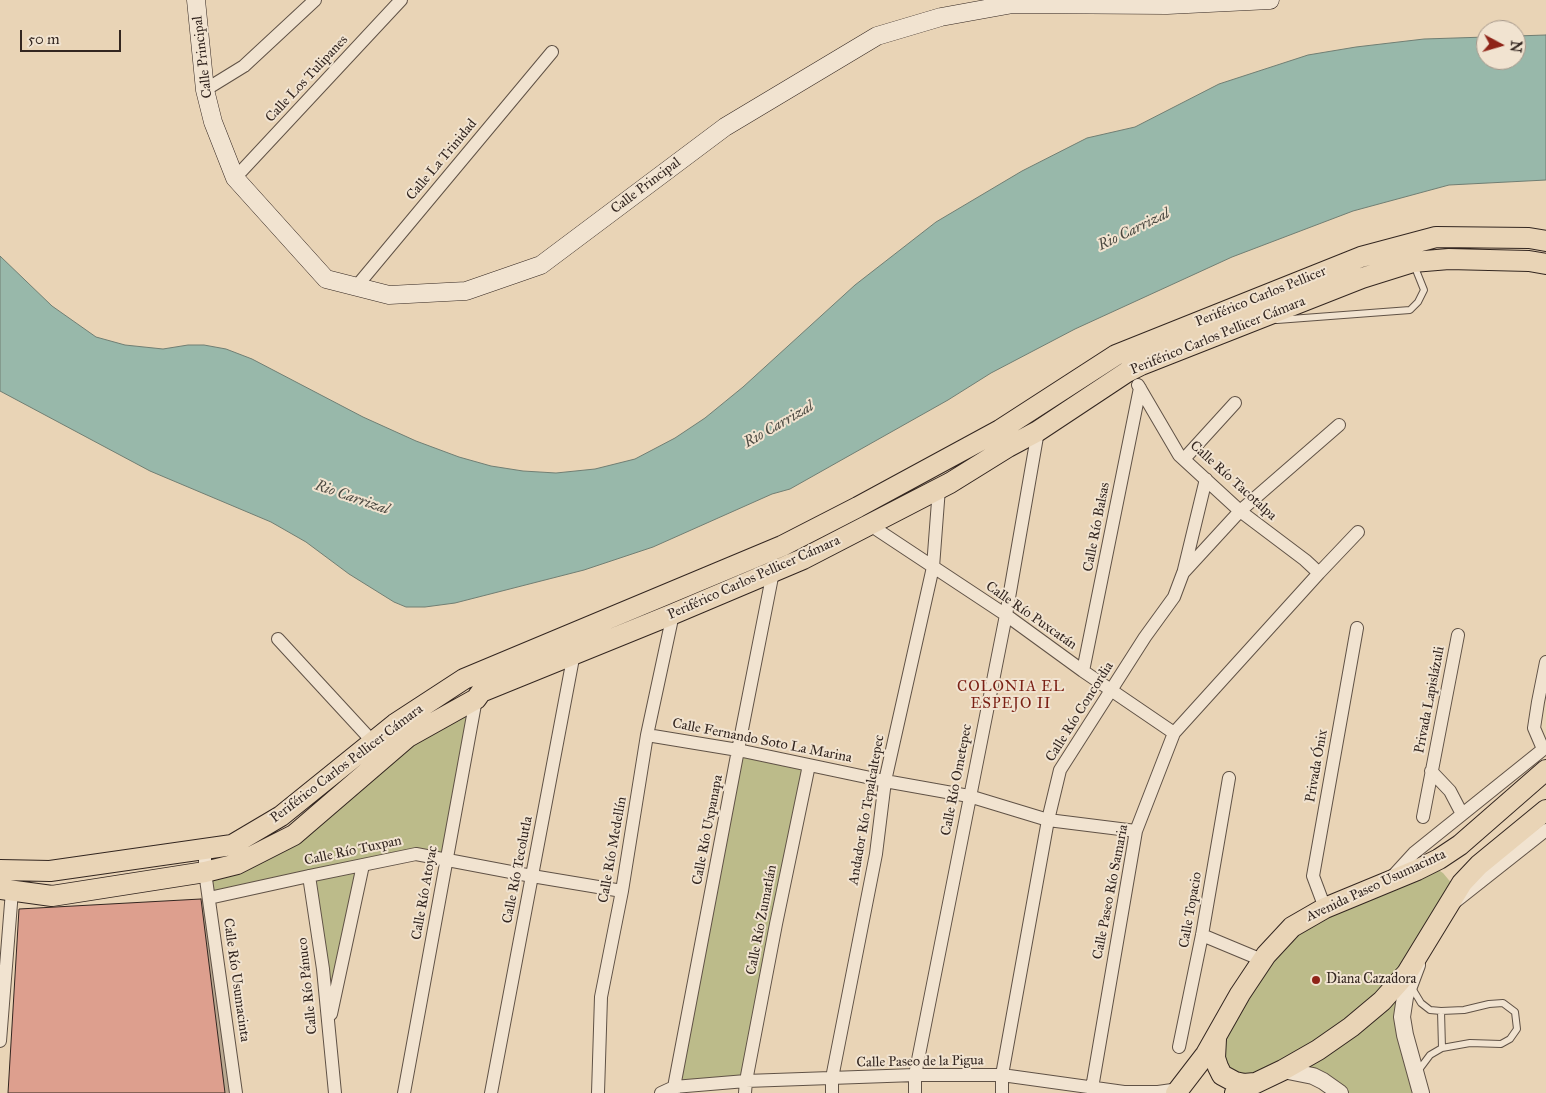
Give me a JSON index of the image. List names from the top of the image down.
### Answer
{
  "streets": {
    "main road": [
      "Calle Principal",
      "Periférico Carlos Pellicer",
      "Periférico Carlos Pellicer Cámara",
      "Avenida Paseo Usumacinta"
    ],
    "street": [
      "Calle Los Tulipanes",
      "Calle La Trinidad",
      "Calle Río Tacotalpa",
      "Calle Río Balsas",
      "Calle Río Puxcatán",
      "Privada Lapislázuli",
      "Calle Río Concordia",
      "Calle Fernando Soto La Marina",
      "Privada Ónix",
      "Calle Río Ometepec",
      "Andador Río Tepalcaltepec",
      "Calle Río Uxpanapa",
      "Calle Río Medellín",
      "Calle Río Tuxpan",
      "Calle Río Tecolutla",
      "Calle Paseo Río Samaria",
      "Calle Río Atoyac",
      "Calle Topacio",
      "Calle Río Zumatlán",
      "Calle Río Usumacinta",
      "Calle Río Pánuco",
      "Calle Paseo de la Pigua"
    ]
  },
  "crossings": [
    ["Calle Principal", "Calle Los Tulipanes"],
    ["Calle Principal", "Calle La Trinidad"],
    ["Periférico Carlos Pellicer", "Periférico Carlos Pellicer Cámara"],
    ["Periférico Carlos Pellicer Cámara", "Calle Río Tacotalpa"],
    ["Periférico Carlos Pellicer Cámara", "Calle Río Puxcatán"],
    ["Periférico Carlos Pellicer Cámara", "Calle Río Ometepec"],
    ["Periférico Carlos Pellicer Cámara", "Andador Río Tepalcaltepec"],
    ["Periférico Carlos Pellicer Cámara", "Calle Río Uxpanapa"],
    ["Periférico Carlos Pellicer Cámara", "Calle Río Medellín"],
    ["Periférico Carlos Pellicer Cámara", "Calle Río Tecolutla"],
    ["Periférico Carlos Pellicer Cámara", "Calle Río Atoyac"],
    ["Periférico Carlos Pellicer Cámara", "Calle Río Usumacinta"],
    ["Calle Río Tacotalpa", "Calle Río Balsas"],
    ["Calle Río Tacotalpa", "Calle Río Concordia"],
    ["Calle Río Tacotalpa", "Calle Paseo Río Samaria"],
    ["Calle Río Balsas", "Calle Río Puxcatán"],
    ["Calle Río Puxcatán", "Calle Río Concordia"],
    ["Calle Río Puxcatán", "Calle Río Ometepec"],
    ["Calle Río Puxcatán", "Andador Río Tepalcaltepec"],
    ["Calle Río Puxcatán", "Calle Paseo Río Samaria"],
    ["Calle Río Concordia", "Calle Fernando Soto La Marina"],
    ["Calle Río Concordia", "Calle Paseo de la Pigua"],
    ["Calle Fernando Soto La Marina", "Calle Río Ometepec"],
    ["Calle Fernando Soto La Marina", "Andador Río Tepalcaltepec"],
    ["Calle Fernando Soto La Marina", "Calle Río Uxpanapa"],
    ["Calle Fernando Soto La Marina", "Calle Río Medellín"],
    ["Calle Fernando Soto La Marina", "Calle Paseo Río Samaria"],
    ["Calle Fernando Soto La Marina", "Calle Río Zumatlán"],
    ["Privada Ónix", "Avenida Paseo Usumacinta"],
    ["Calle Río Ometepec", "Calle Paseo de la Pigua"],
    ["Andador Río Tepalcaltepec", "Calle Paseo de la Pigua"],
    ["Calle Río Uxpanapa", "Calle Paseo de la Pigua"],
    ["Calle Río Medellín", "Calle Río Tuxpan"],
    ["Calle Río Tuxpan", "Calle Río Tecolutla"],
    ["Calle Río Tuxpan", "Calle Río Atoyac"],
    ["Calle Río Tuxpan", "Calle Río Usumacinta"],
    ["Calle Río Tuxpan", "Calle Río Pánuco"],
    ["Avenida Paseo Usumacinta", "Calle Paseo de la Pigua"],
    ["Calle Paseo Río Samaria", "Calle Paseo de la Pigua"],
    ["Calle Río Zumatlán", "Calle Paseo de la Pigua"]
  ],
  "districts": ["COLONIA EL ESPEJO II"],
  "water": ["Rio Carrizal"],
  "places": ["Diana Cazadora"],
  "scale_bar": "50 m",
  "north": "right"
}
